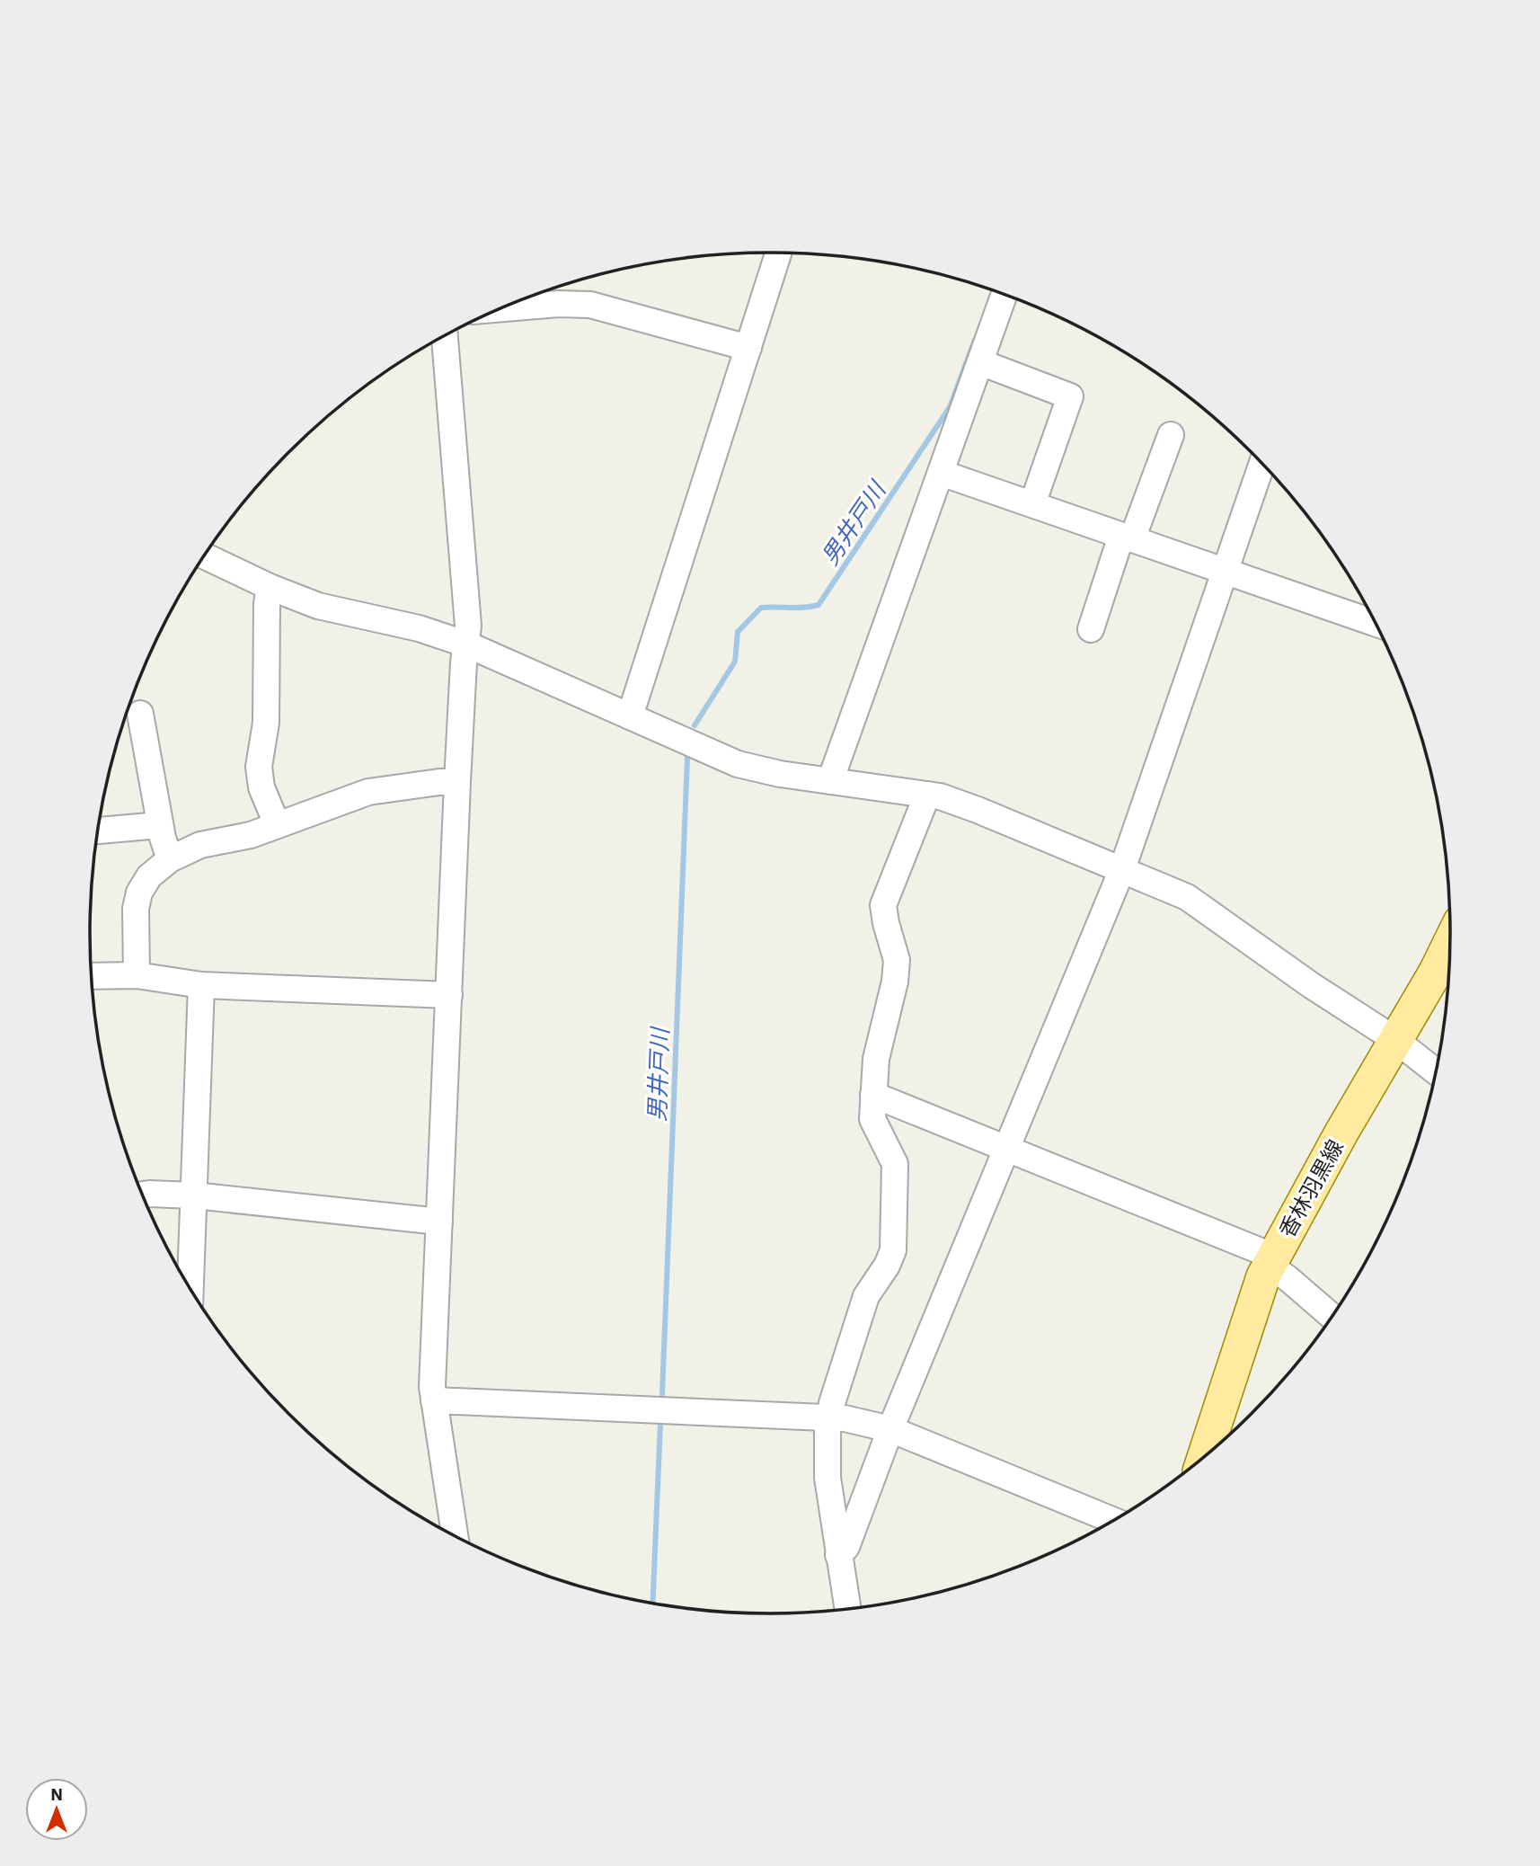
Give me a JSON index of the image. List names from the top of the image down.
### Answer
{
  "streets": {
    "main road": ["香林羽黒線"]
  },
  "water": ["男井戸川"],
  "north": "top"
}
